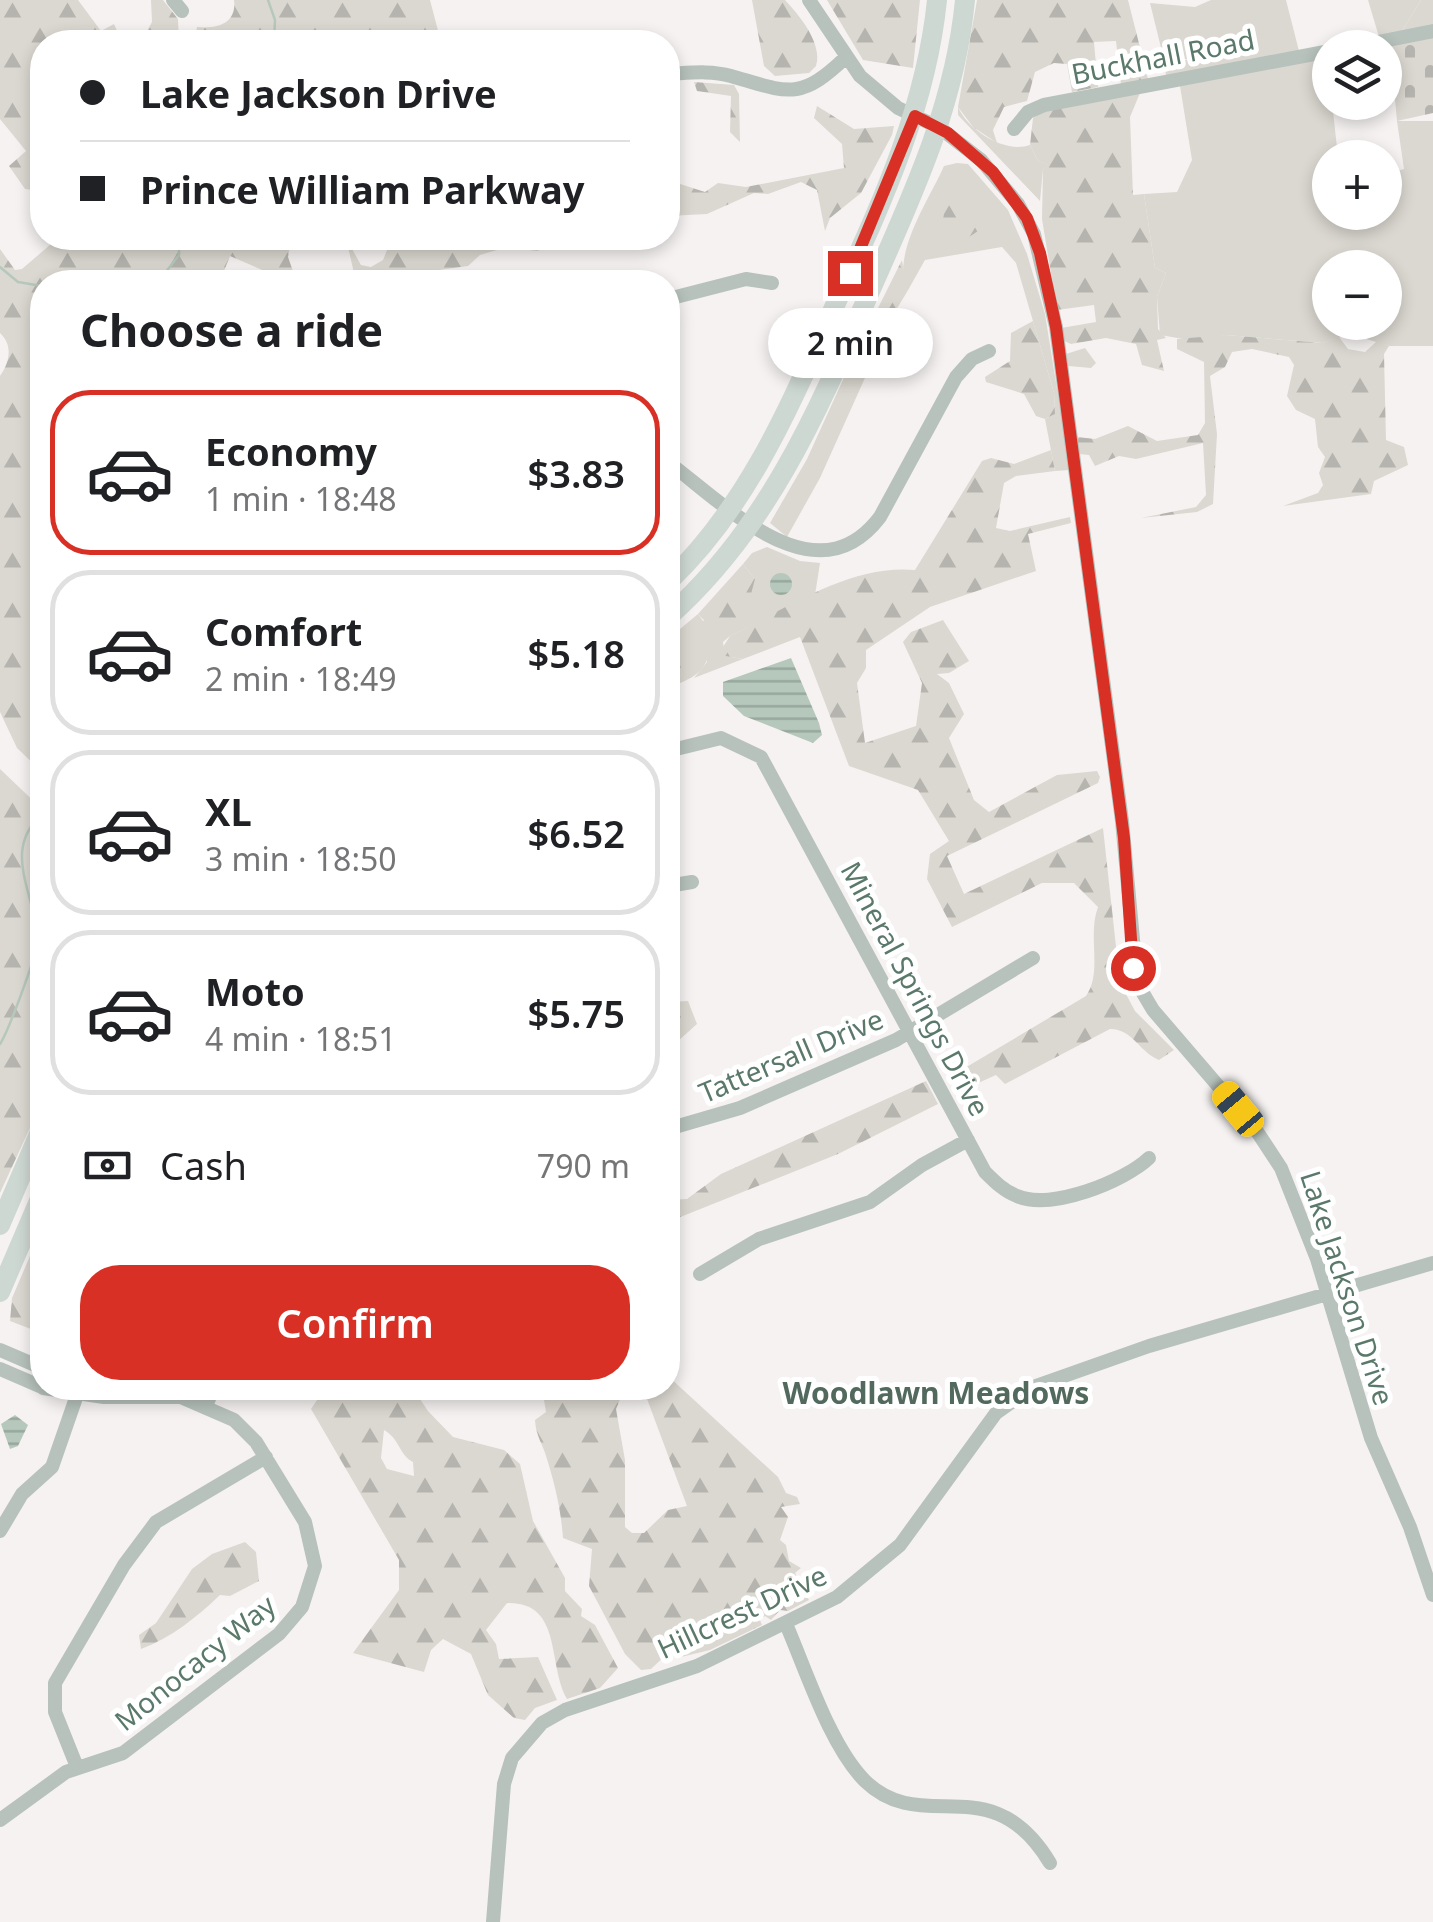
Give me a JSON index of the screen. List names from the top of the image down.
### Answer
{
  "streets": {
    "street": [
      "Buckhall Road",
      "Mineral Springs Drive",
      "Tattersall Drive",
      "Lake Jackson Drive",
      "Hillcrest Drive",
      "Monocacy Way"
    ]
  },
  "crossings": [
    ["Mineral Springs Drive", "Tattersall Drive"],
    ["Lake Jackson Drive", "Hillcrest Drive"]
  ],
  "districts": ["Woodlawn Meadows"],
  "page": {
    "map_buttons": ["+", "−"],
    "banner": ["Lake Jackson Drive", "Prince William Parkway"],
    "heading": "Choose a ride",
    "bubble": "2 min",
    "list": [
      {
        "name": "Economy",
        "note": "1 min · 18:48",
        "value": "$3.83"
      },
      {
        "name": "Comfort",
        "note": "2 min · 18:49",
        "value": "$5.18"
      },
      {
        "name": "XL",
        "note": "3 min · 18:50",
        "value": "$6.52"
      },
      {
        "name": "Moto",
        "note": "4 min · 18:51",
        "value": "$5.75"
      }
    ],
    "pay": ["Cash", "790 m"],
    "buttons": "Confirm"
  }
}
